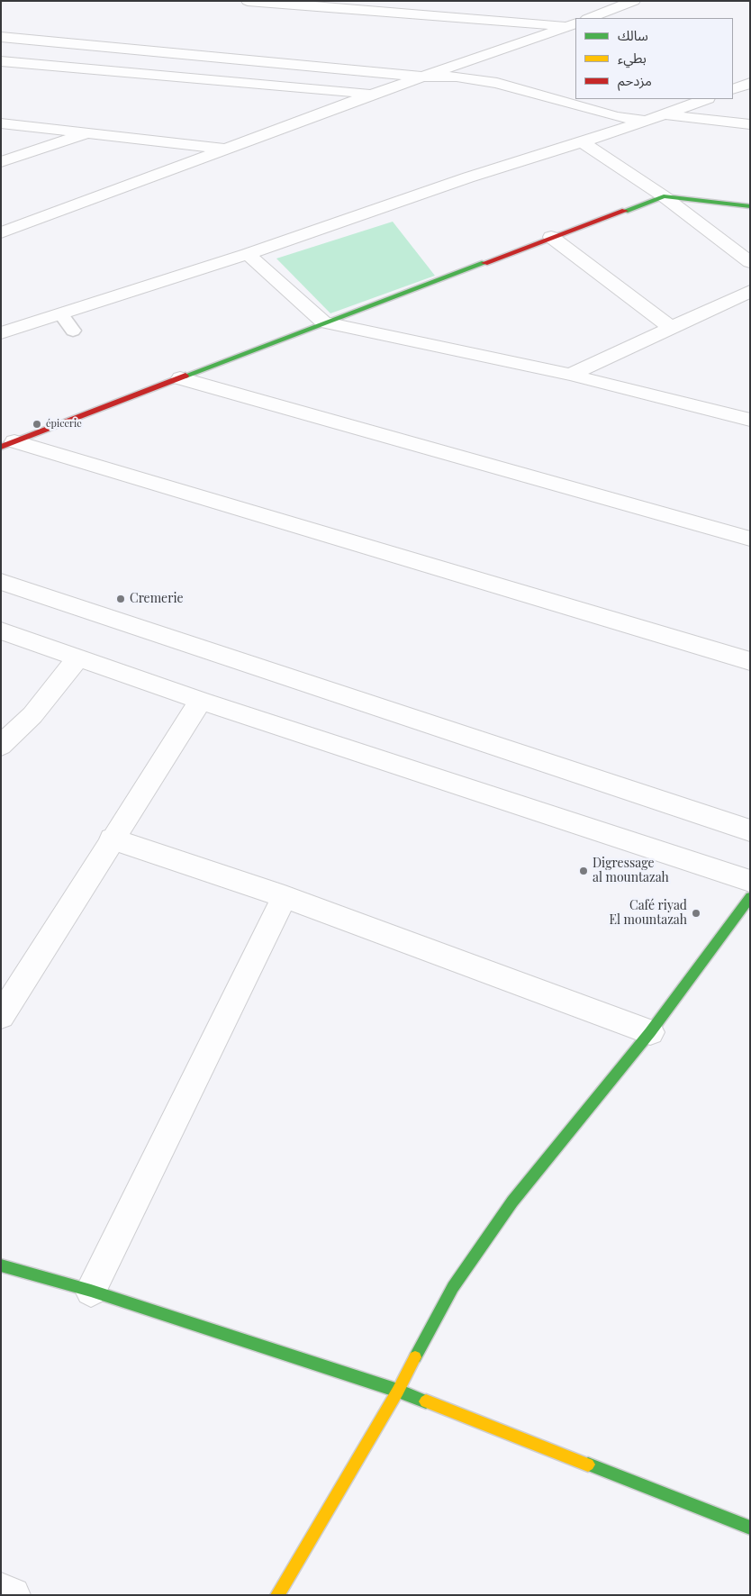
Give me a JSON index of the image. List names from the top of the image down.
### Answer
{
  "places": [
    "épicerie",
    "Cremerie",
    "Digressage al mountazah",
    "Café riyad El mountazah"
  ],
  "legend": ["سالك", "بطيء", "مزدحم"]
}
